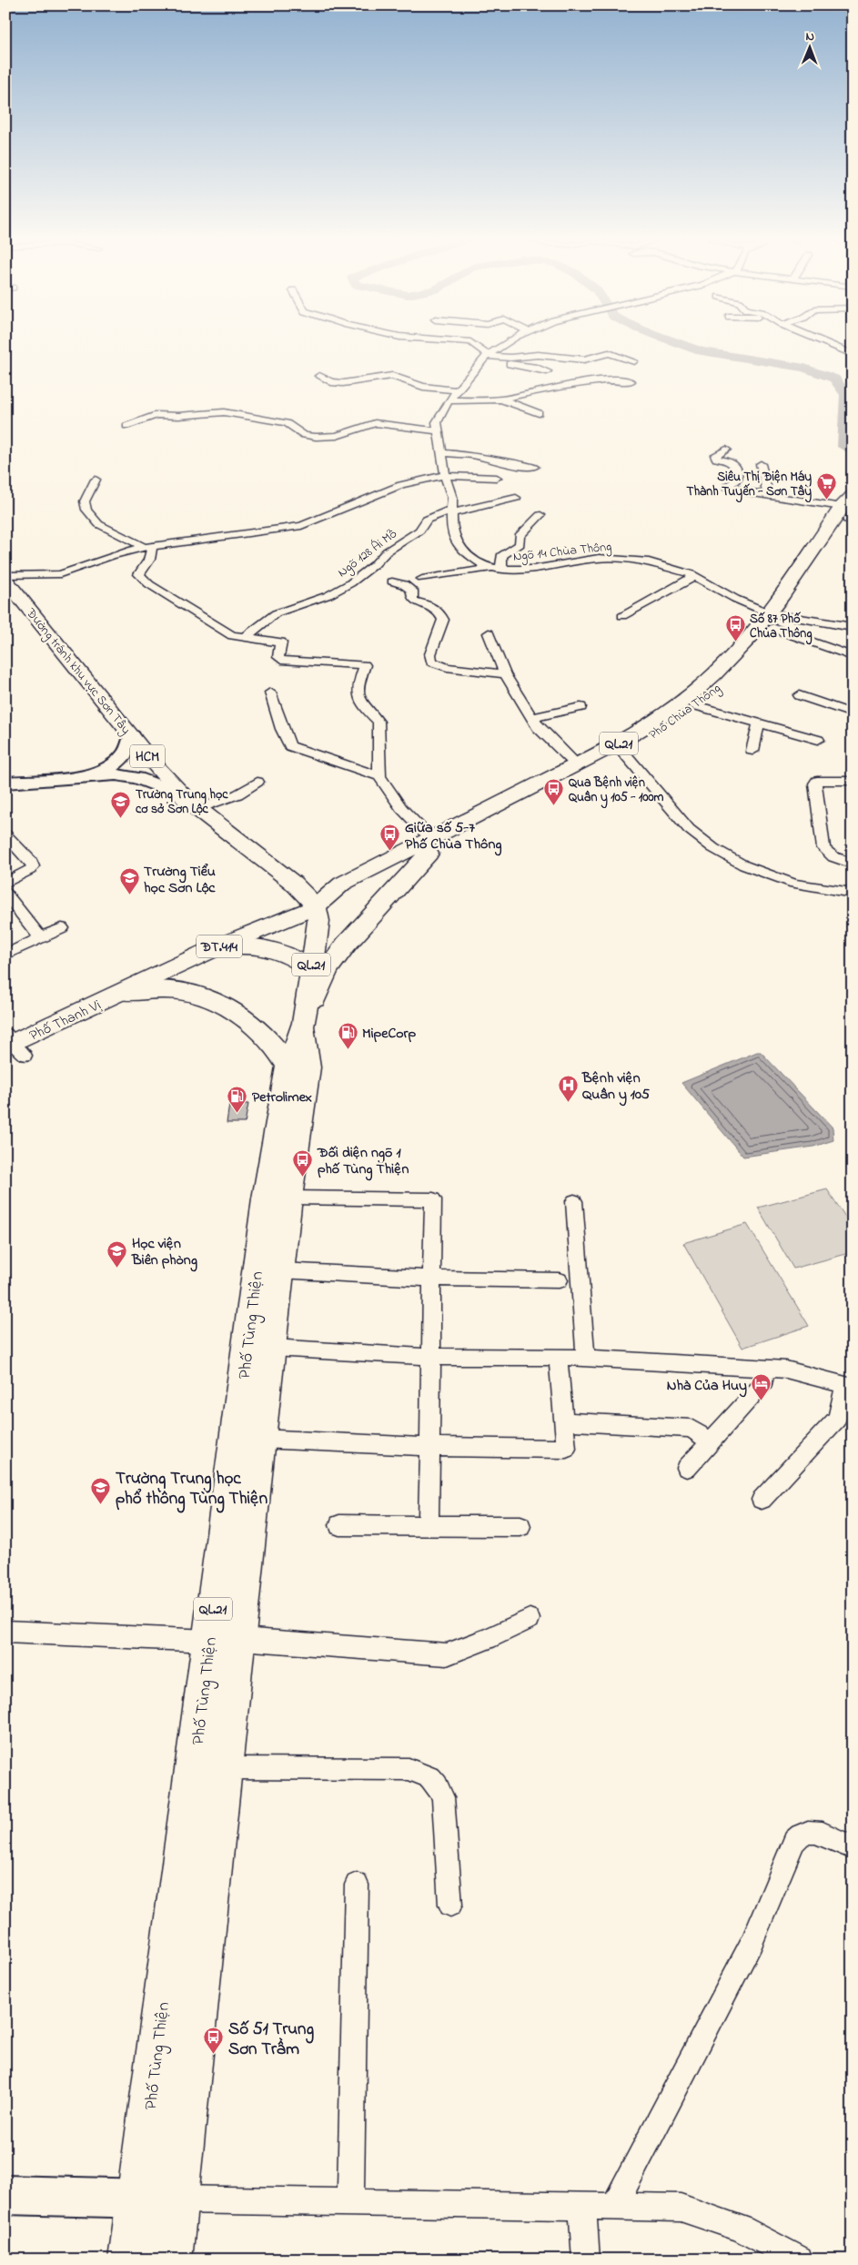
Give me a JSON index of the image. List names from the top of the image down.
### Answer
{
  "streets": {
    "main road": [
      "Đường tránh khu vực Sơn Tây",
      "Phố Chùa Thông",
      "QL.21",
      "HCM",
      "ĐT.414",
      "Phố Thanh Vị",
      "Phố Tùng Thiện"
    ],
    "street": ["Ngõ 14 Chùa Thông", "Ngõ 128 Ái Mỗ"]
  },
  "crossings": [
    ["Ngõ 14 Chùa Thông", "Ngõ 128 Ái Mỗ"],
    ["Ngõ 14 Chùa Thông", "Phố Chùa Thông"],
    ["Đường tránh khu vực Sơn Tây", "Phố Chùa Thông"],
    ["Đường tránh khu vực Sơn Tây", "Phố Thanh Vị"],
    ["Đường tránh khu vực Sơn Tây", "Phố Tùng Thiện"],
    ["Phố Chùa Thông", "Phố Thanh Vị"],
    ["Phố Chùa Thông", "Phố Tùng Thiện"],
    ["QL.21", "Phố Tùng Thiện"],
    ["Phố Thanh Vị", "Phố Tùng Thiện"]
  ],
  "places": {
    "supermarket": ["Siêu Thị Điện Máy Thành Tuyến - Sơn Tây"],
    "bus stop": [
      "Số 87 Phố Chùa Thông",
      "Qua Bệnh viện Quân y 105 - 100m",
      "Giữa số 5-7 Phố Chùa Thông",
      "Đối diện ngõ 1 phố Tùng Thiện",
      "Số 51 Trung Sơn Trầm"
    ],
    "school or university": [
      "Trường Trung học cơ sở Sơn Lộc",
      "Trường Tiểu học Sơn Lộc",
      "Học viện Biên phòng",
      "Trường Trung học phổ thông Tùng Thiện"
    ],
    "fuel station": ["MipeCorp", "Petrolimex"],
    "hospital": ["Bệnh viện Quân y 105"],
    "hotel": ["Nhà Của Huy"]
  },
  "north": "top"
}
